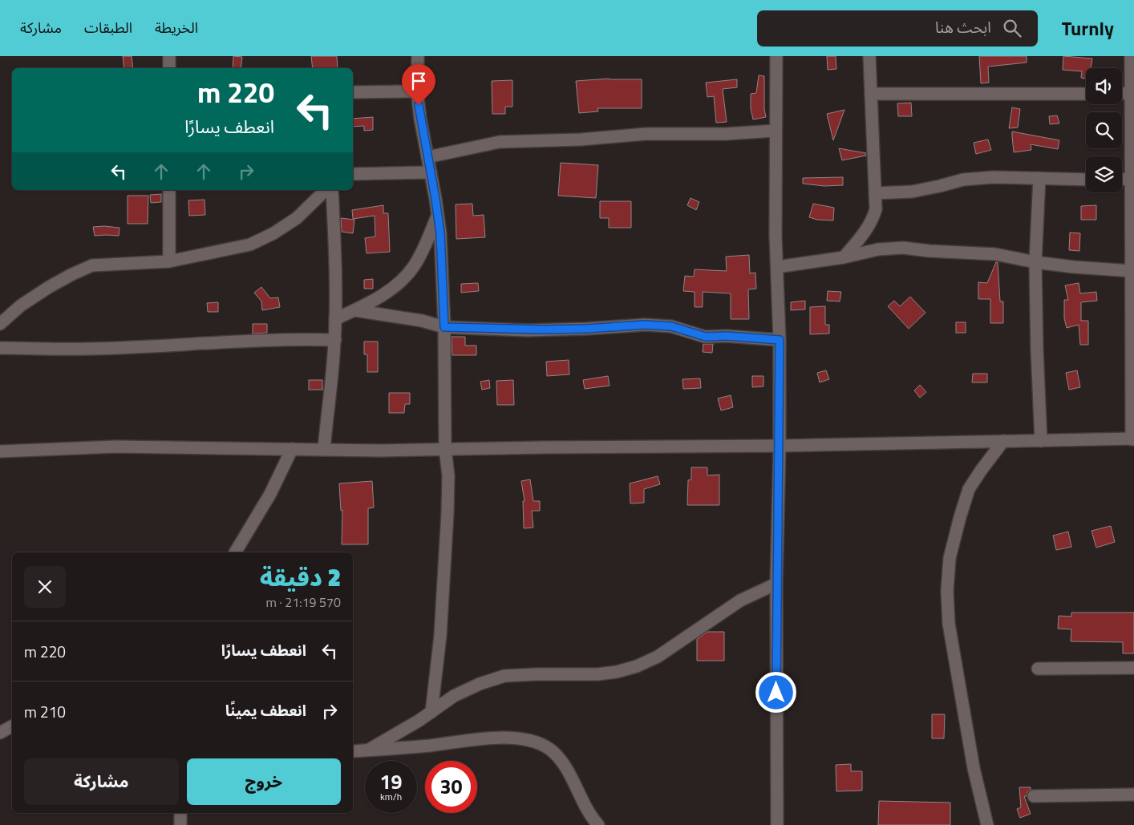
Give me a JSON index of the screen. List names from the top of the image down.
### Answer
{
  "page": {
    "header": "Turnly",
    "search": "ابحث هنا",
    "nav": ["الخريطة", "الطبقات", "مشاركة"],
    "turn": ["220 m", "انعطف يسارًا"],
    "heading": ["2 دقيقة", "570 m · 21:19"],
    "list": [
      {
        "name": "انعطف يسارًا",
        "value": "220 m"
      },
      {
        "name": "انعطف يمينًا",
        "value": "210 m"
      }
    ],
    "buttons": ["خروج", "مشاركة"],
    "speed": "19 km/h",
    "limit": "30"
  }
}
